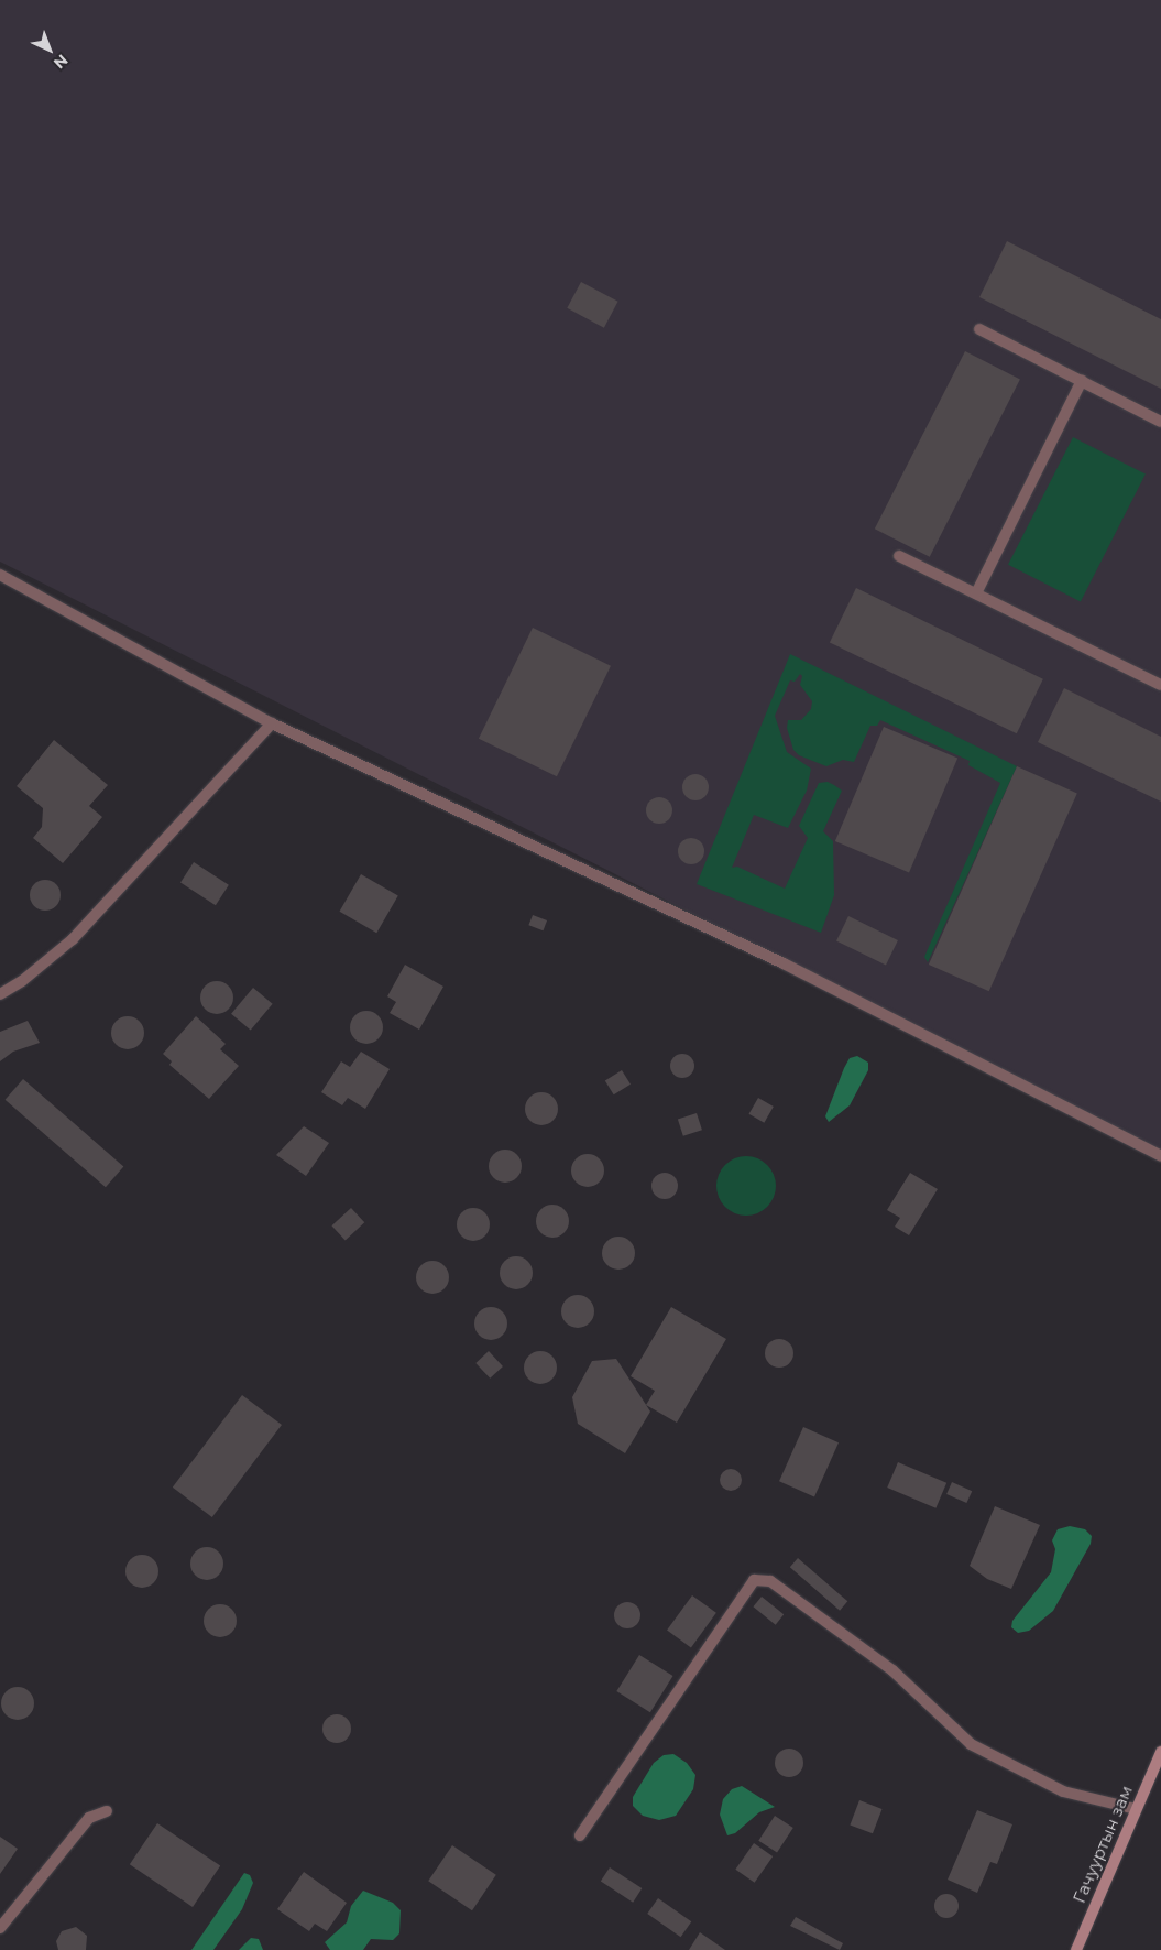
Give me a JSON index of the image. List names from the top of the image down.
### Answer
{
  "streets": {
    "main road": ["Гачууртын зам"]
  },
  "north": "bottom right"
}
